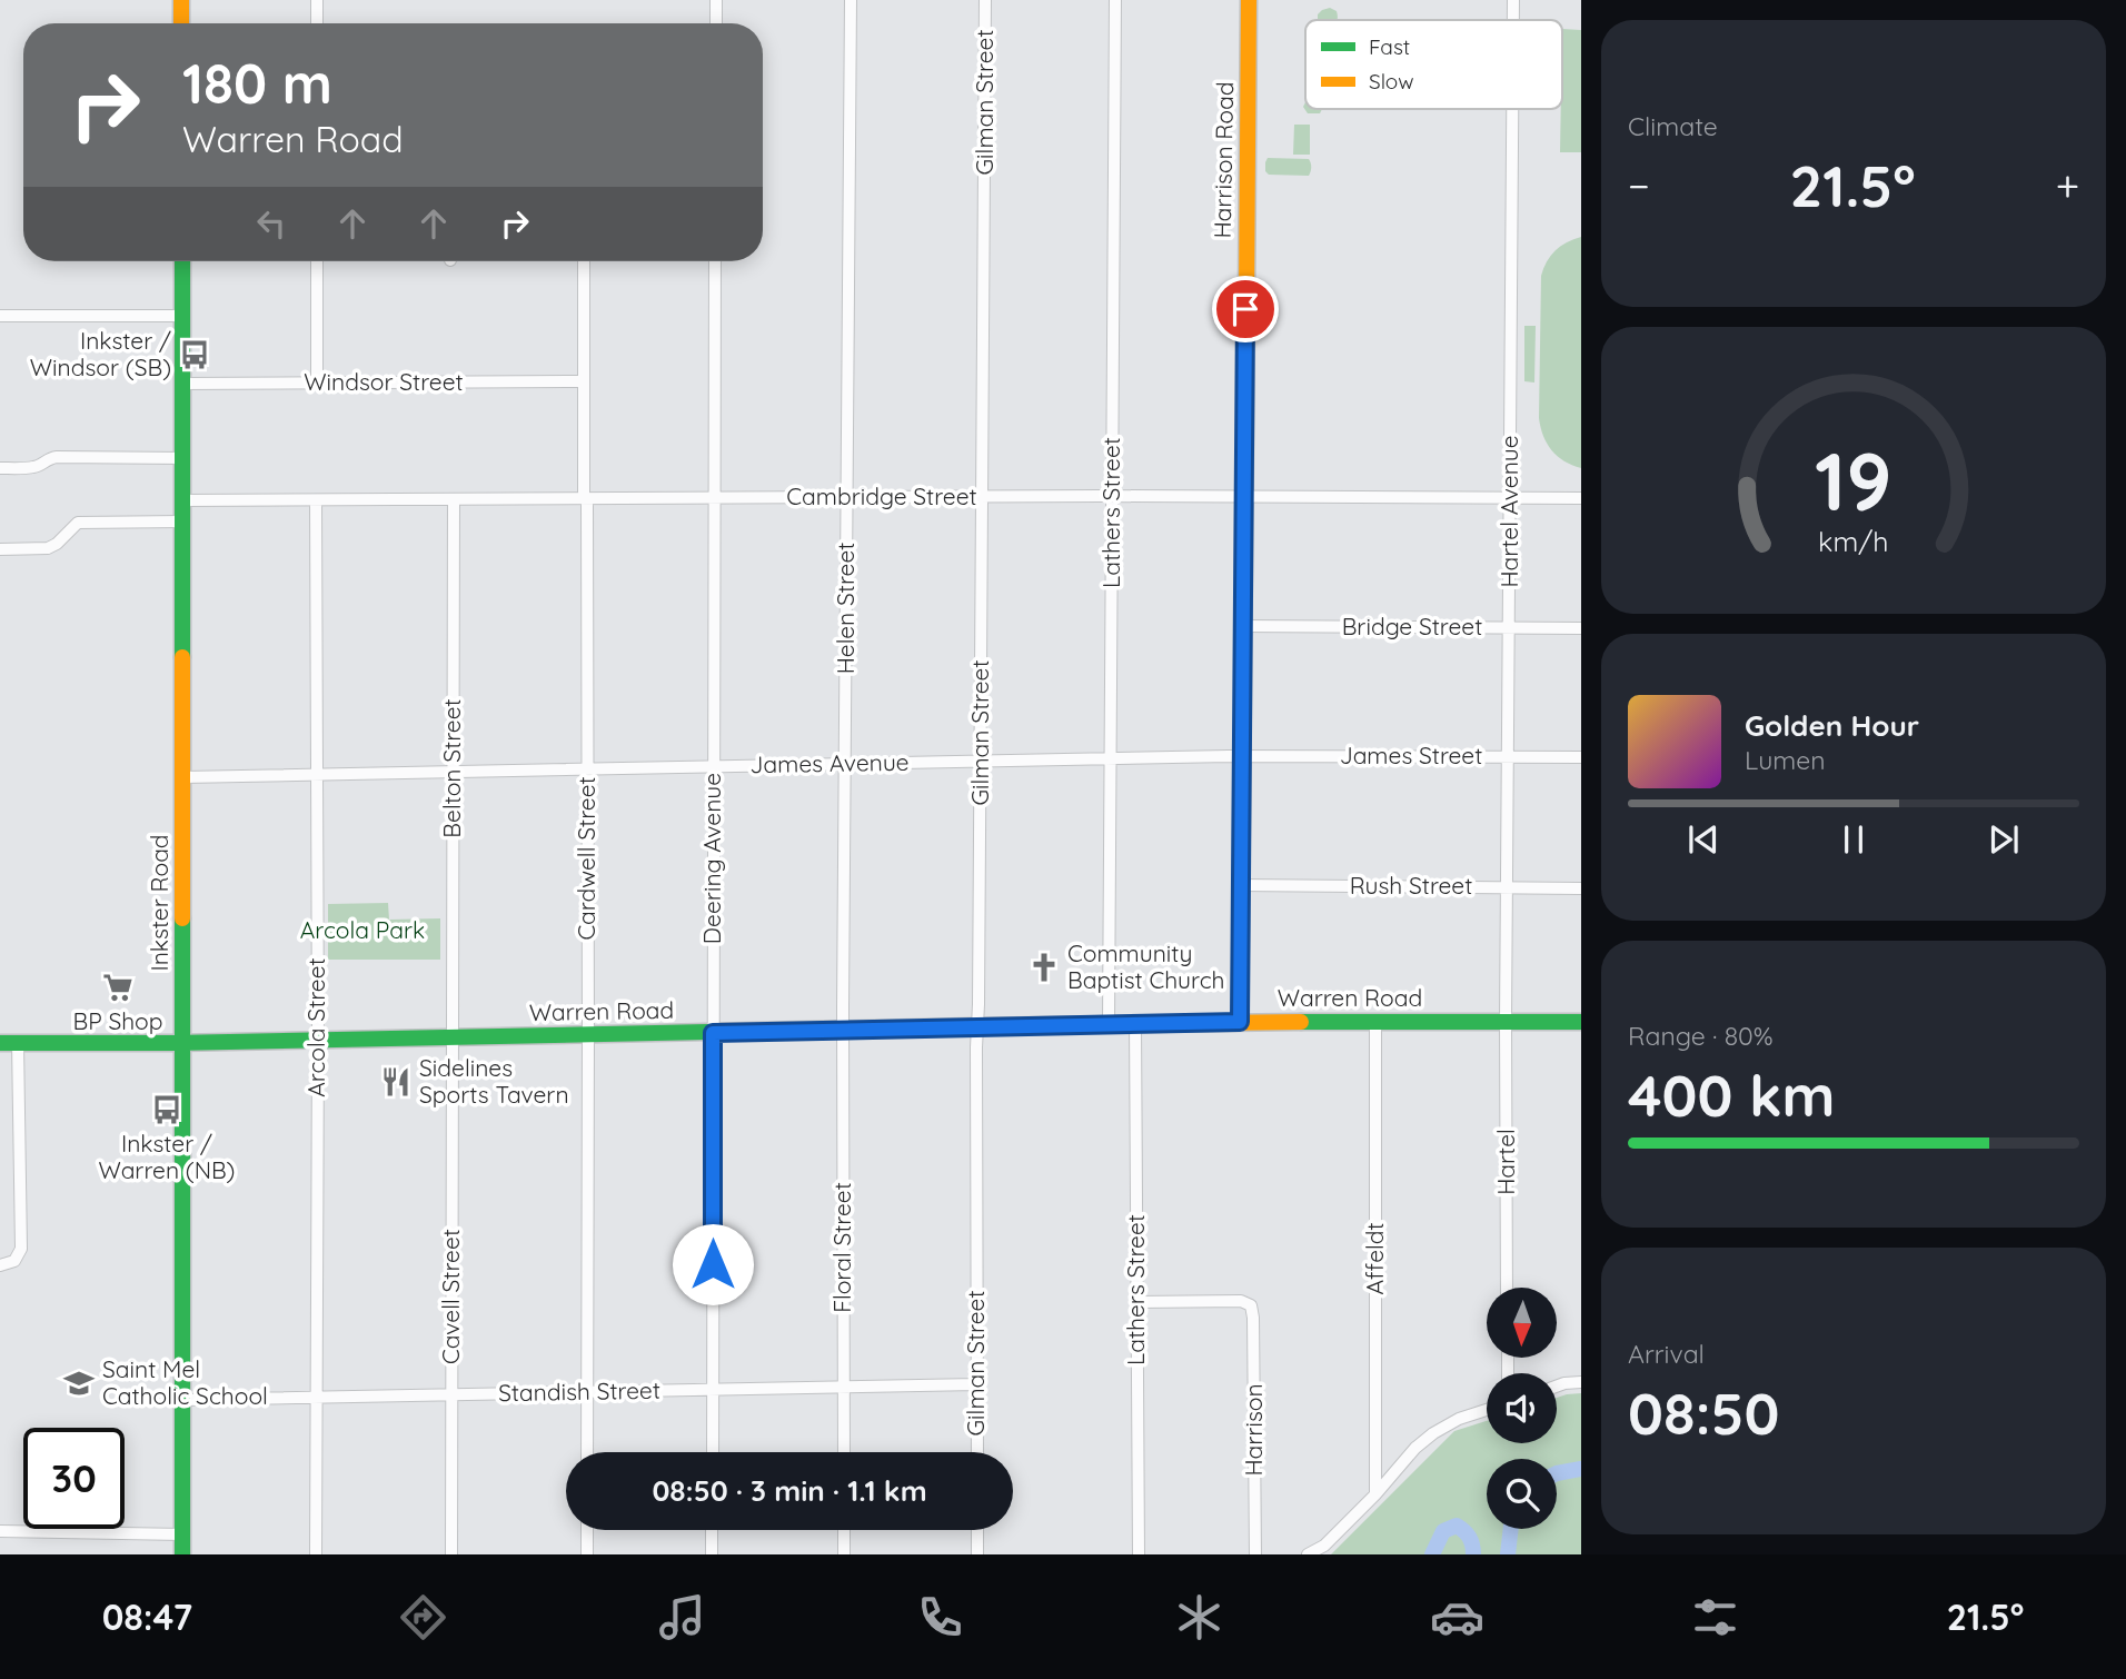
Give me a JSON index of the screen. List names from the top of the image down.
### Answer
{
  "streets": {
    "main road": ["Harrison Road", "Inkster Road", "Warren Road"],
    "street": [
      "Gilman Street",
      "Windsor Street",
      "Cambridge Street",
      "Hartel Avenue",
      "Lathers Street",
      "Helen Street",
      "Bridge Street",
      "James Street",
      "James Avenue",
      "Belton Street",
      "Cardwell Street",
      "Deering Avenue",
      "Rush Street",
      "Arcola Street",
      "Hartel",
      "Floral Street",
      "Affeldt",
      "Cavell Street",
      "Standish Street",
      "Harrison"
    ]
  },
  "crossings": [
    ["Gilman Street", "Cambridge Street"],
    ["Gilman Street", "James Avenue"],
    ["Gilman Street", "Warren Road"],
    ["Gilman Street", "Standish Street"],
    ["Harrison Road", "Cambridge Street"],
    ["Harrison Road", "Bridge Street"],
    ["Harrison Road", "James Street"],
    ["Harrison Road", "James Avenue"],
    ["Harrison Road", "Rush Street"],
    ["Harrison Road", "Warren Road"],
    ["Windsor Street", "Cardwell Street"],
    ["Windsor Street", "Inkster Road"],
    ["Cambridge Street", "Hartel Avenue"],
    ["Cambridge Street", "Lathers Street"],
    ["Cambridge Street", "Helen Street"],
    ["Cambridge Street", "Belton Street"],
    ["Cambridge Street", "Cardwell Street"],
    ["Cambridge Street", "Deering Avenue"],
    ["Cambridge Street", "Inkster Road"],
    ["Cambridge Street", "Arcola Street"],
    ["Hartel Avenue", "Bridge Street"],
    ["Hartel Avenue", "James Street"],
    ["Hartel Avenue", "Rush Street"],
    ["Hartel Avenue", "Warren Road"],
    ["Hartel Avenue", "Hartel"],
    ["Lathers Street", "James Avenue"],
    ["Lathers Street", "Warren Road"],
    ["Lathers Street", "Harrison"],
    ["Helen Street", "James Avenue"],
    ["Helen Street", "Warren Road"],
    ["Helen Street", "Floral Street"],
    ["James Street", "James Avenue"],
    ["James Avenue", "Belton Street"],
    ["James Avenue", "Cardwell Street"],
    ["James Avenue", "Deering Avenue"],
    ["James Avenue", "Inkster Road"],
    ["James Avenue", "Arcola Street"],
    ["Belton Street", "Warren Road"],
    ["Belton Street", "Cavell Street"],
    ["Cardwell Street", "Warren Road"],
    ["Cardwell Street", "Standish Street"],
    ["Deering Avenue", "Warren Road"],
    ["Deering Avenue", "Standish Street"],
    ["Inkster Road", "Warren Road"],
    ["Inkster Road", "Standish Street"],
    ["Warren Road", "Arcola Street"],
    ["Warren Road", "Hartel"],
    ["Warren Road", "Floral Street"],
    ["Warren Road", "Affeldt"],
    ["Warren Road", "Cavell Street"],
    ["Arcola Street", "Standish Street"],
    ["Floral Street", "Standish Street"],
    ["Cavell Street", "Standish Street"]
  ],
  "parks": ["Arcola Park"],
  "places": {
    "bus stop": ["Inkster / Windsor (SB)", "Inkster / Warren (NB)"],
    "church": ["Community Baptist Church"],
    "supermarket": ["BP Shop"],
    "restaurant": ["Sidelines Sports Tavern"],
    "school or university": ["Saint Mel Catholic School"]
  },
  "legend": ["Fast", "Slow"],
  "north": "bottom",
  "page": {
    "tile": [
      "Climate",
      ["Range · 80%", "400 km"],
      ["Arrival", "08:50"]
    ],
    "turn": ["180 m", "Warren Road"],
    "heat": ["−", "21.5°", "+"],
    "song": ["Golden Hour", "Lumen"],
    "limit": "30",
    "trip": "08:50 · 3 min · 1.1 km",
    "tabs": ["08:47", "21.5°"],
    "gauge": ["19", "km/h"]
  }
}
